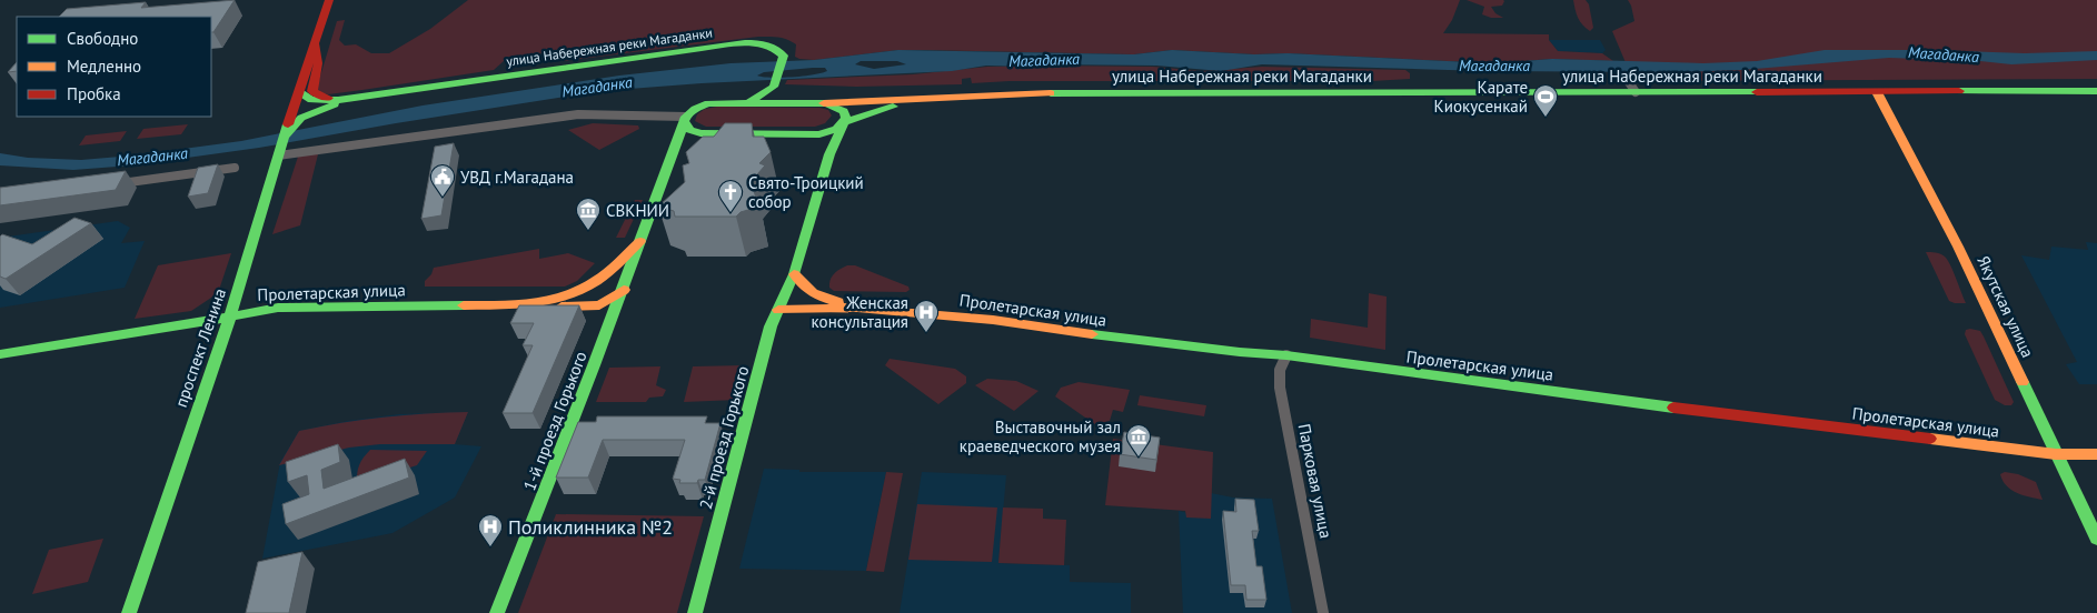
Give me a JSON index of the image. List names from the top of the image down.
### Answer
{
  "streets": {
    "street": [
      "улица Набережная реки Магаданки",
      "Пролетарская улица",
      "Якутская улица",
      "проспект Ленина",
      "1-й проезд Горького",
      "2-й проезд Горького",
      "Парковая улица"
    ]
  },
  "crossings": [
    ["улица Набережная реки Магаданки", "Пролетарская улица"],
    ["улица Набережная реки Магаданки", "Якутская улица"],
    ["Пролетарская улица", "Якутская улица"],
    ["Пролетарская улица", "проспект Ленина"],
    ["Пролетарская улица", "1-й проезд Горького"],
    ["Пролетарская улица", "2-й проезд Горького"],
    ["Пролетарская улица", "Парковая улица"]
  ],
  "water": ["Магаданка"],
  "places": {
    "sports": ["Карате Киокусенкай"],
    "public building": ["УВД г.Магадана"],
    "church": ["Свято-Троицкий собор"],
    "museum": ["СВКНИИ", "Выставочный зал краеведческого музея"],
    "hospital": ["Женская консультация", "Поликлинника №2"]
  },
  "legend": ["Свободно", "Медленно", "Пробка"]
}
